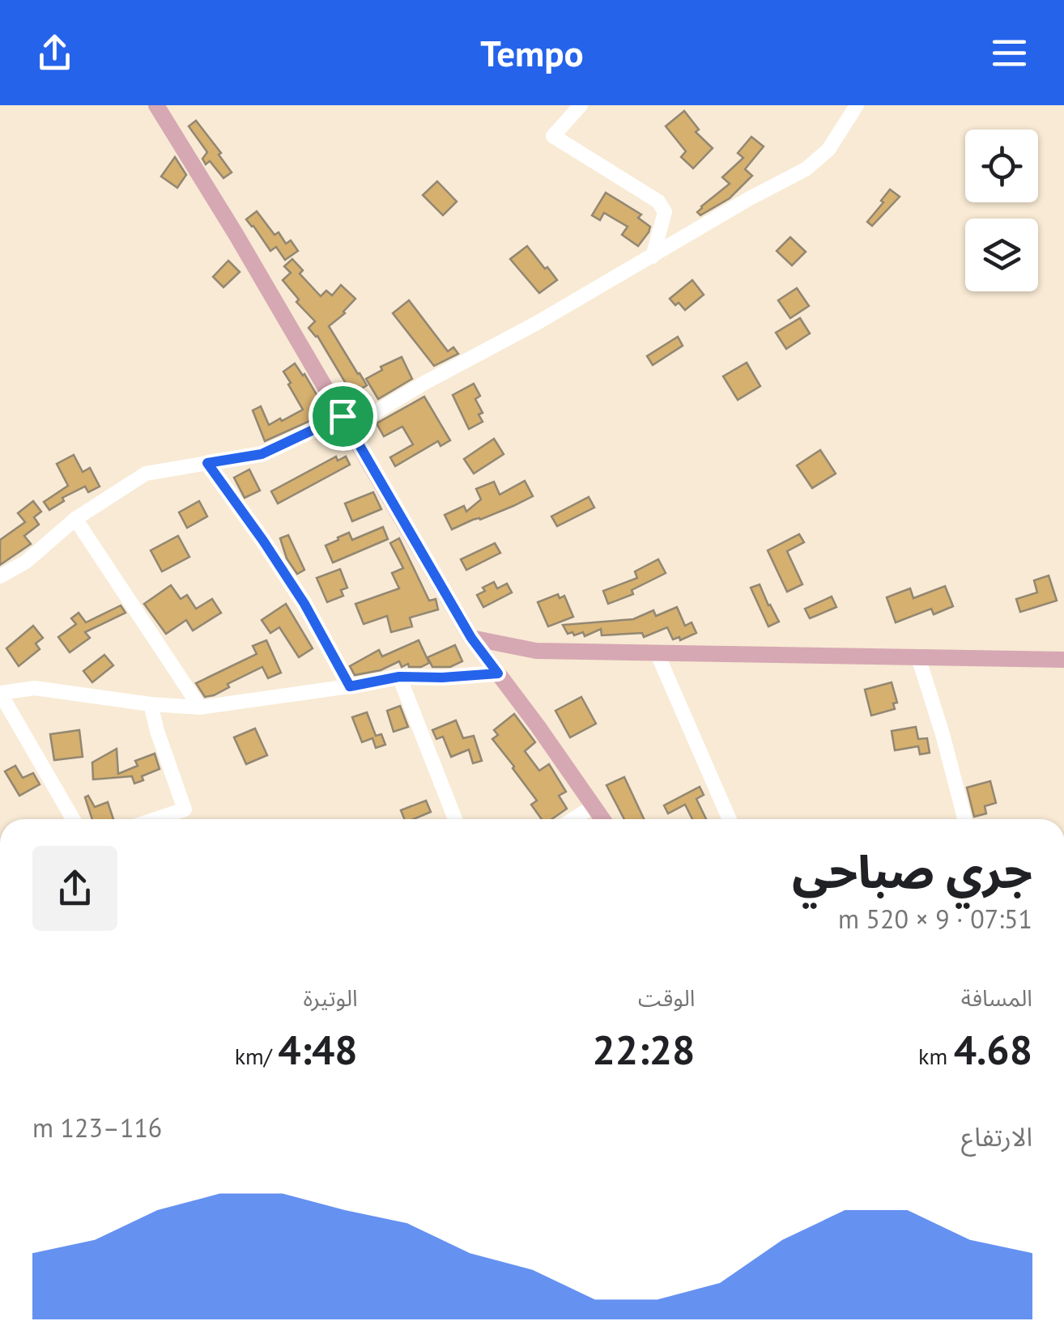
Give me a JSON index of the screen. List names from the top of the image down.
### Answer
{
  "page": {
    "header": "Tempo",
    "heading": ["جري صباحي", "07:51 · 9 × 520 m"],
    "stats": [
      ["المسافة", "4.68 km"],
      ["الوقت", "22:28"],
      ["الوتيرة", "4:48 /km"]
    ],
    "chart": ["الارتفاع", "116–123 m"]
  }
}
